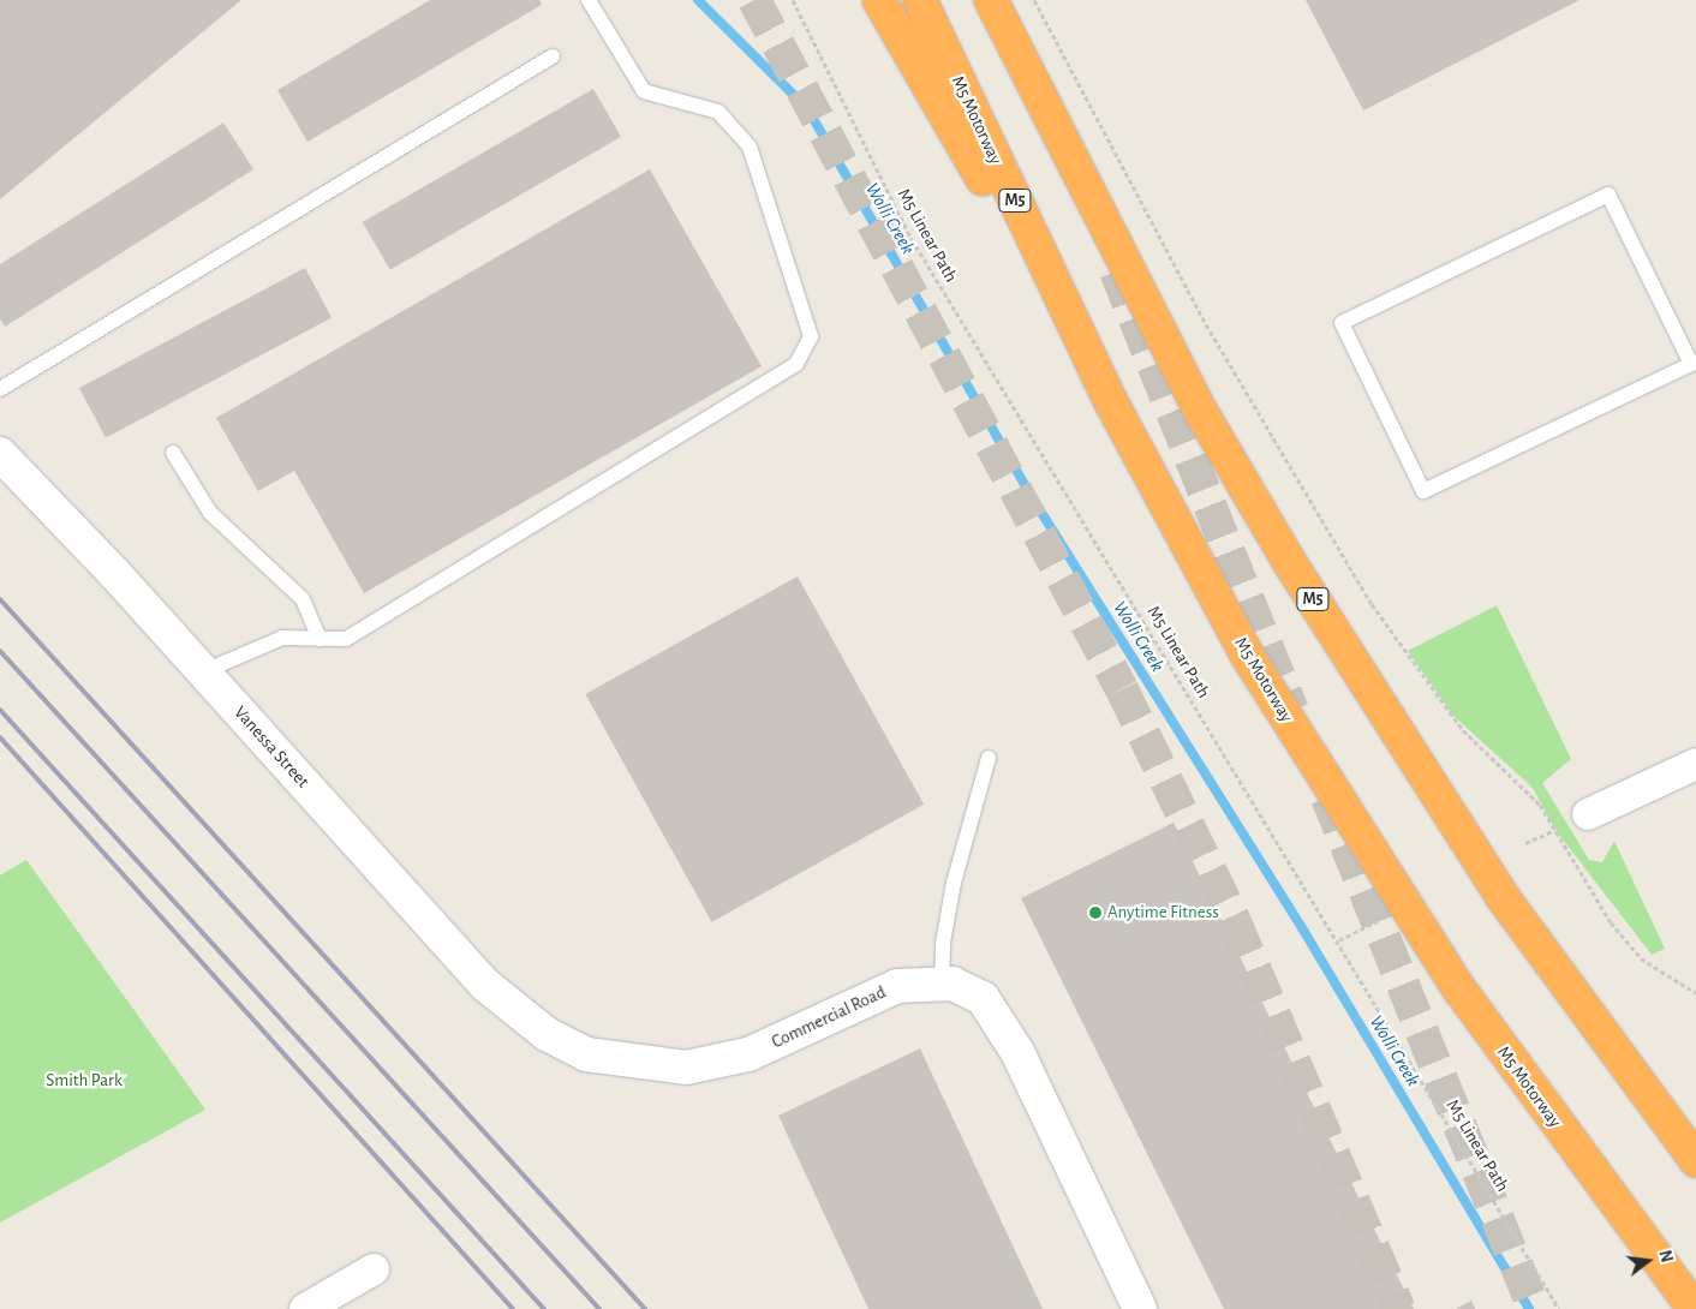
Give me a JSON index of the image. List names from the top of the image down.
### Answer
{
  "streets": {
    "highway": ["M5 Motorway", "M5"],
    "main road": ["Vanessa Street", "Commercial Road"],
    "path": ["M5 Linear Path"]
  },
  "crossings": [
    ["Vanessa Street", "Commercial Road"]
  ],
  "water": ["Wolli Creek"],
  "parks": ["Smith Park"],
  "places": ["Anytime Fitness"],
  "north": "right"
}
